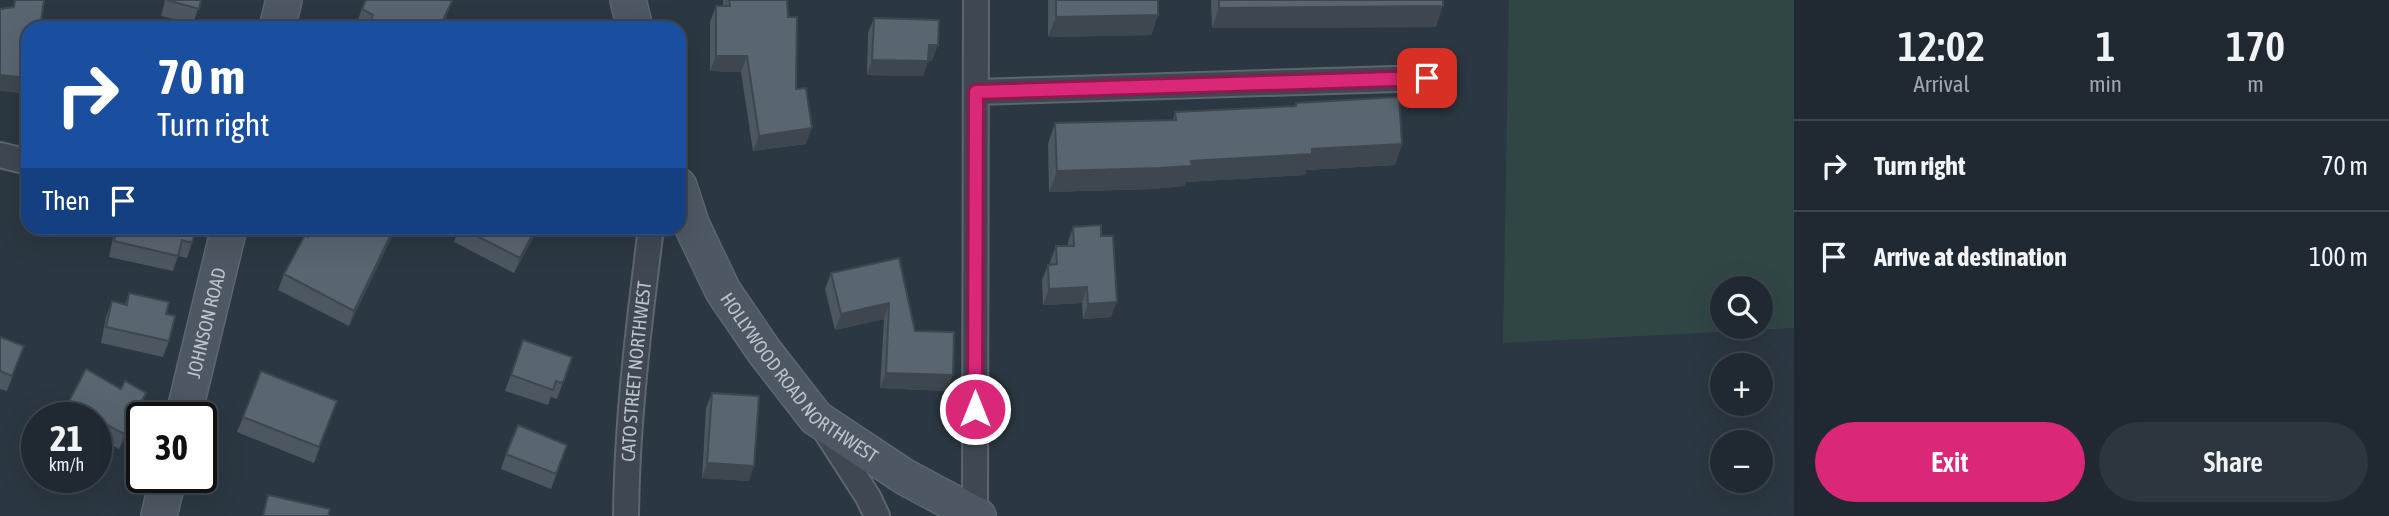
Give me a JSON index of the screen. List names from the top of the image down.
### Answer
{
  "streets": {
    "street": ["JOHNSON ROAD", "CATO STREET NORTHWEST", "HOLLYWOOD ROAD NORTHWEST"]
  },
  "page": {
    "eta": [
      "12:02",
      "Arrival",
      "1",
      "min",
      "170",
      "m"
    ],
    "turn": ["70 m", "Turn right"],
    "list": [
      {
        "name": "Turn right",
        "value": "70 m"
      },
      {
        "name": "Arrive at destination",
        "value": "100 m"
      }
    ],
    "then": "Then",
    "map_buttons": ["+", "−"],
    "speed": "21 km/h",
    "limit": "30",
    "buttons": ["Exit", "Share"]
  }
}
